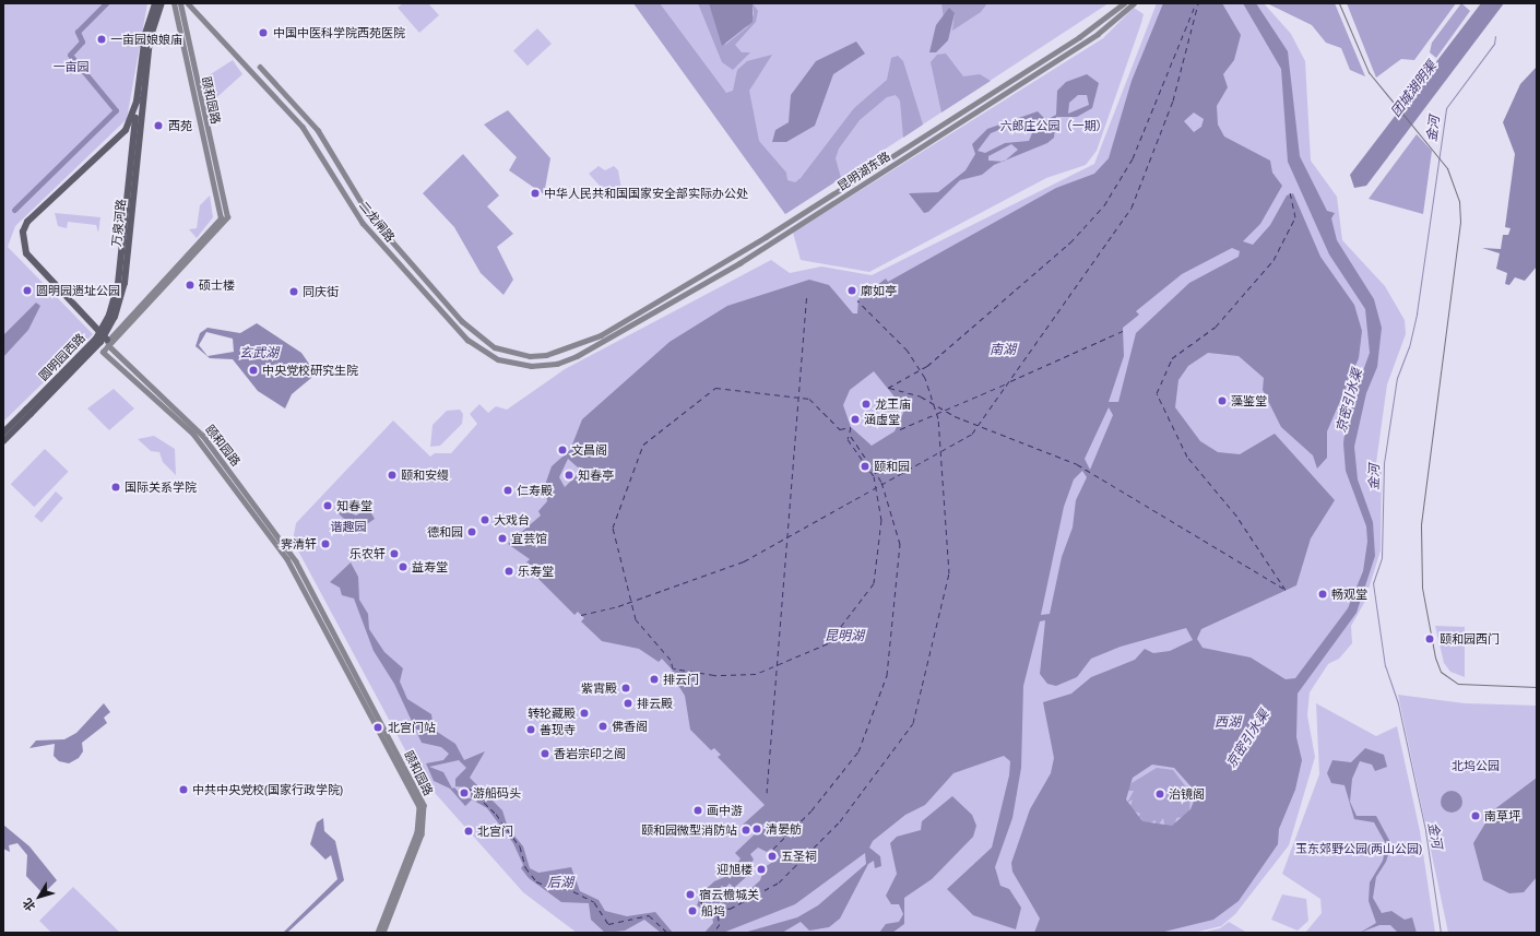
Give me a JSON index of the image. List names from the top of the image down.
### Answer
{
  "streets": {
    "highway": ["万泉河路", "圆明园西路"],
    "main road": ["颐和园路", "昆明湖东路", "二龙闸路"]
  },
  "crossings": [
    ["昆明湖东路", "二龙闸路"],
    ["万泉河路", "圆明园西路"]
  ],
  "water": [
    "团城湖明渠",
    "金河",
    "南湖",
    "玄武湖",
    "京密引水渠",
    "昆明湖",
    "西湖",
    "后湖"
  ],
  "parks": [
    "一亩园",
    "六郎庄公园（一期）",
    "谐趣园",
    "北坞公园",
    "玉东郊野公园(两山公园)"
  ],
  "places": [
    "中国中医科学院西苑医院",
    "一亩园娘娘庙",
    "西苑",
    "中华人民共和国国家安全部实际办公处",
    "硕士楼",
    "圆明园遗址公园",
    "廓如亭",
    "同庆街",
    "中央党校研究生院",
    "藻鉴堂",
    "龙王庙",
    "涵虚堂",
    "文昌阁",
    "颐和园",
    "颐和安缦",
    "知春亭",
    "国际关系学院",
    "仁寿殿",
    "知春堂",
    "大戏台",
    "德和园",
    "宜芸馆",
    "霁清轩",
    "乐农轩",
    "益寿堂",
    "乐寿堂",
    "畅观堂",
    "颐和园西门",
    "排云门",
    "紫霄殿",
    "排云殿",
    "转轮藏殿",
    "佛香阁",
    "北宫门站",
    "善现寺",
    "香岩宗印之阁",
    "中共中央党校(国家行政学院)",
    "游船码头",
    "治镜阁",
    "画中游",
    "南草坪",
    "清晏舫",
    "颐和园微型消防站",
    "北宫门",
    "五圣祠",
    "迎旭楼",
    "宿云檐城关",
    "船坞"
  ],
  "north": "bottom left"
}
